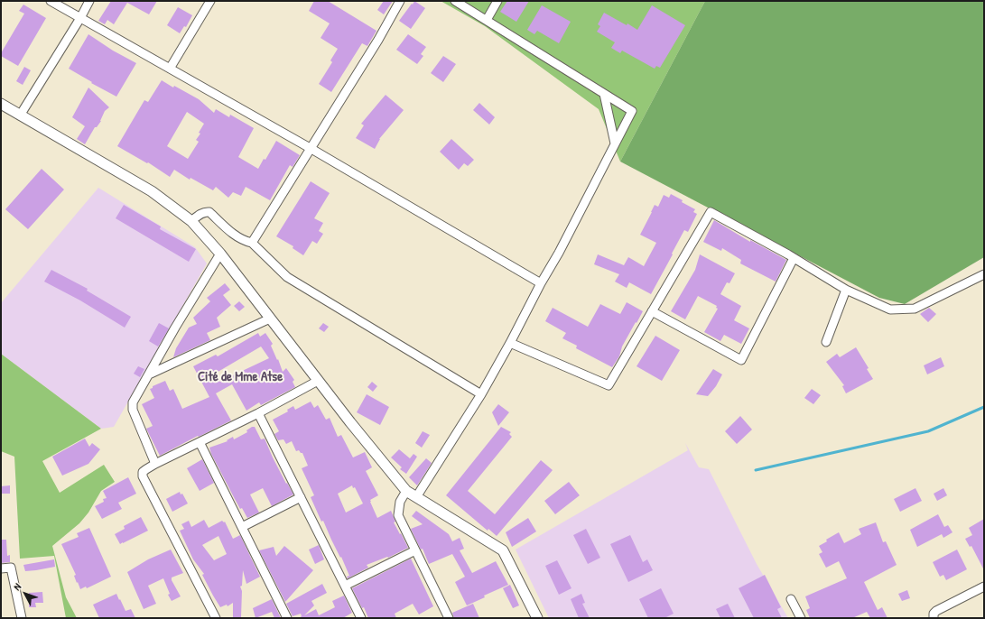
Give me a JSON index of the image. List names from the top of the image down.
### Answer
{
  "districts": ["Cité de Mme Atse"],
  "north": "top left"
}
